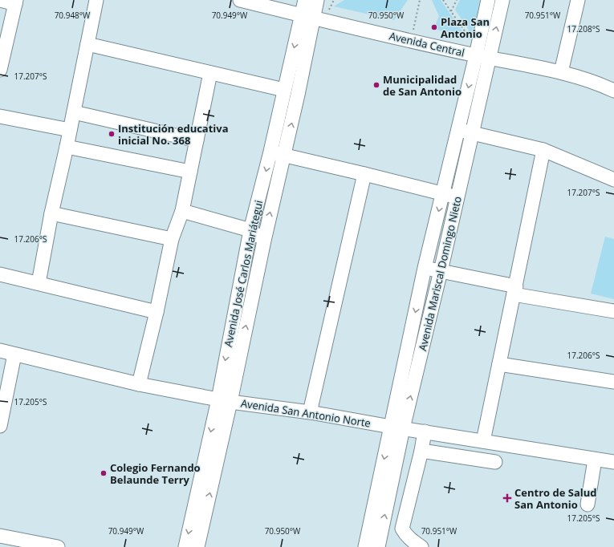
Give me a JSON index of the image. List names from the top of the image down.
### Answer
{
  "streets": {
    "street": [
      "Avenida Central",
      "Avenida José Carlos Mariátegui",
      "Avenida Mariscal Domingo Nieto",
      "Avenida San Antonio Norte"
    ]
  },
  "crossings": [
    ["Avenida Central", "Avenida José Carlos Mariátegui"],
    ["Avenida Central", "Avenida Mariscal Domingo Nieto"],
    ["Avenida José Carlos Mariátegui", "Avenida San Antonio Norte"],
    ["Avenida Mariscal Domingo Nieto", "Avenida San Antonio Norte"]
  ],
  "places": {
    "other": [
      "Plaza San Antonio",
      "Municipalidad de San Antonio",
      "Institución educativa inicial No. 368",
      "Colegio Fernando Belaunde Terry"
    ],
    "health": ["Centro de Salud San Antonio"]
  },
  "coordinates": [
    "70.948°W",
    "70.949°W",
    "70.950°W",
    "70.951°W",
    "17.208°S",
    "17.207°S",
    "17.206°S",
    "17.205°S"
  ]
}
